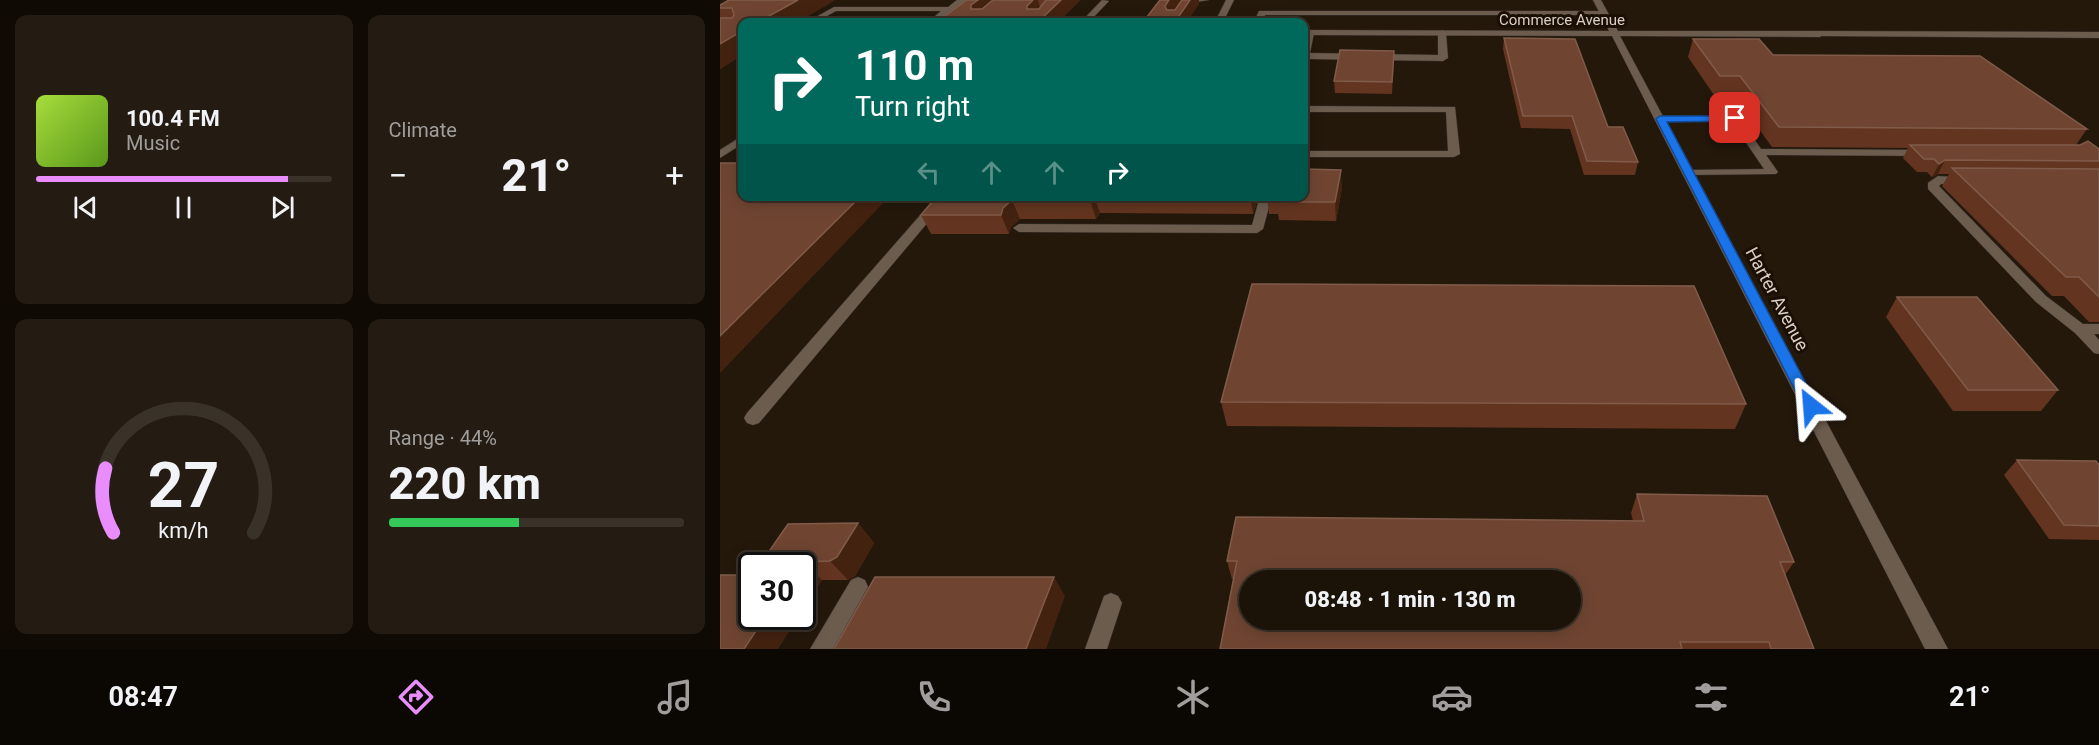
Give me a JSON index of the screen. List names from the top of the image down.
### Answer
{
  "streets": {
    "street": ["Commerce Avenue", "Harter Avenue"]
  },
  "crossings": [
    ["Commerce Avenue", "Harter Avenue"]
  ],
  "page": {
    "tile": [
      "Climate",
      ["Range · 44%", "220 km"]
    ],
    "turn": ["110 m", "Turn right"],
    "song": ["100.4 FM", "Music"],
    "heat": ["−", "21°", "+"],
    "limit": "30",
    "trip": "08:48 · 1 min · 130 m",
    "tabs": ["08:47", "21°"],
    "gauge": ["27", "km/h"]
  }
}
